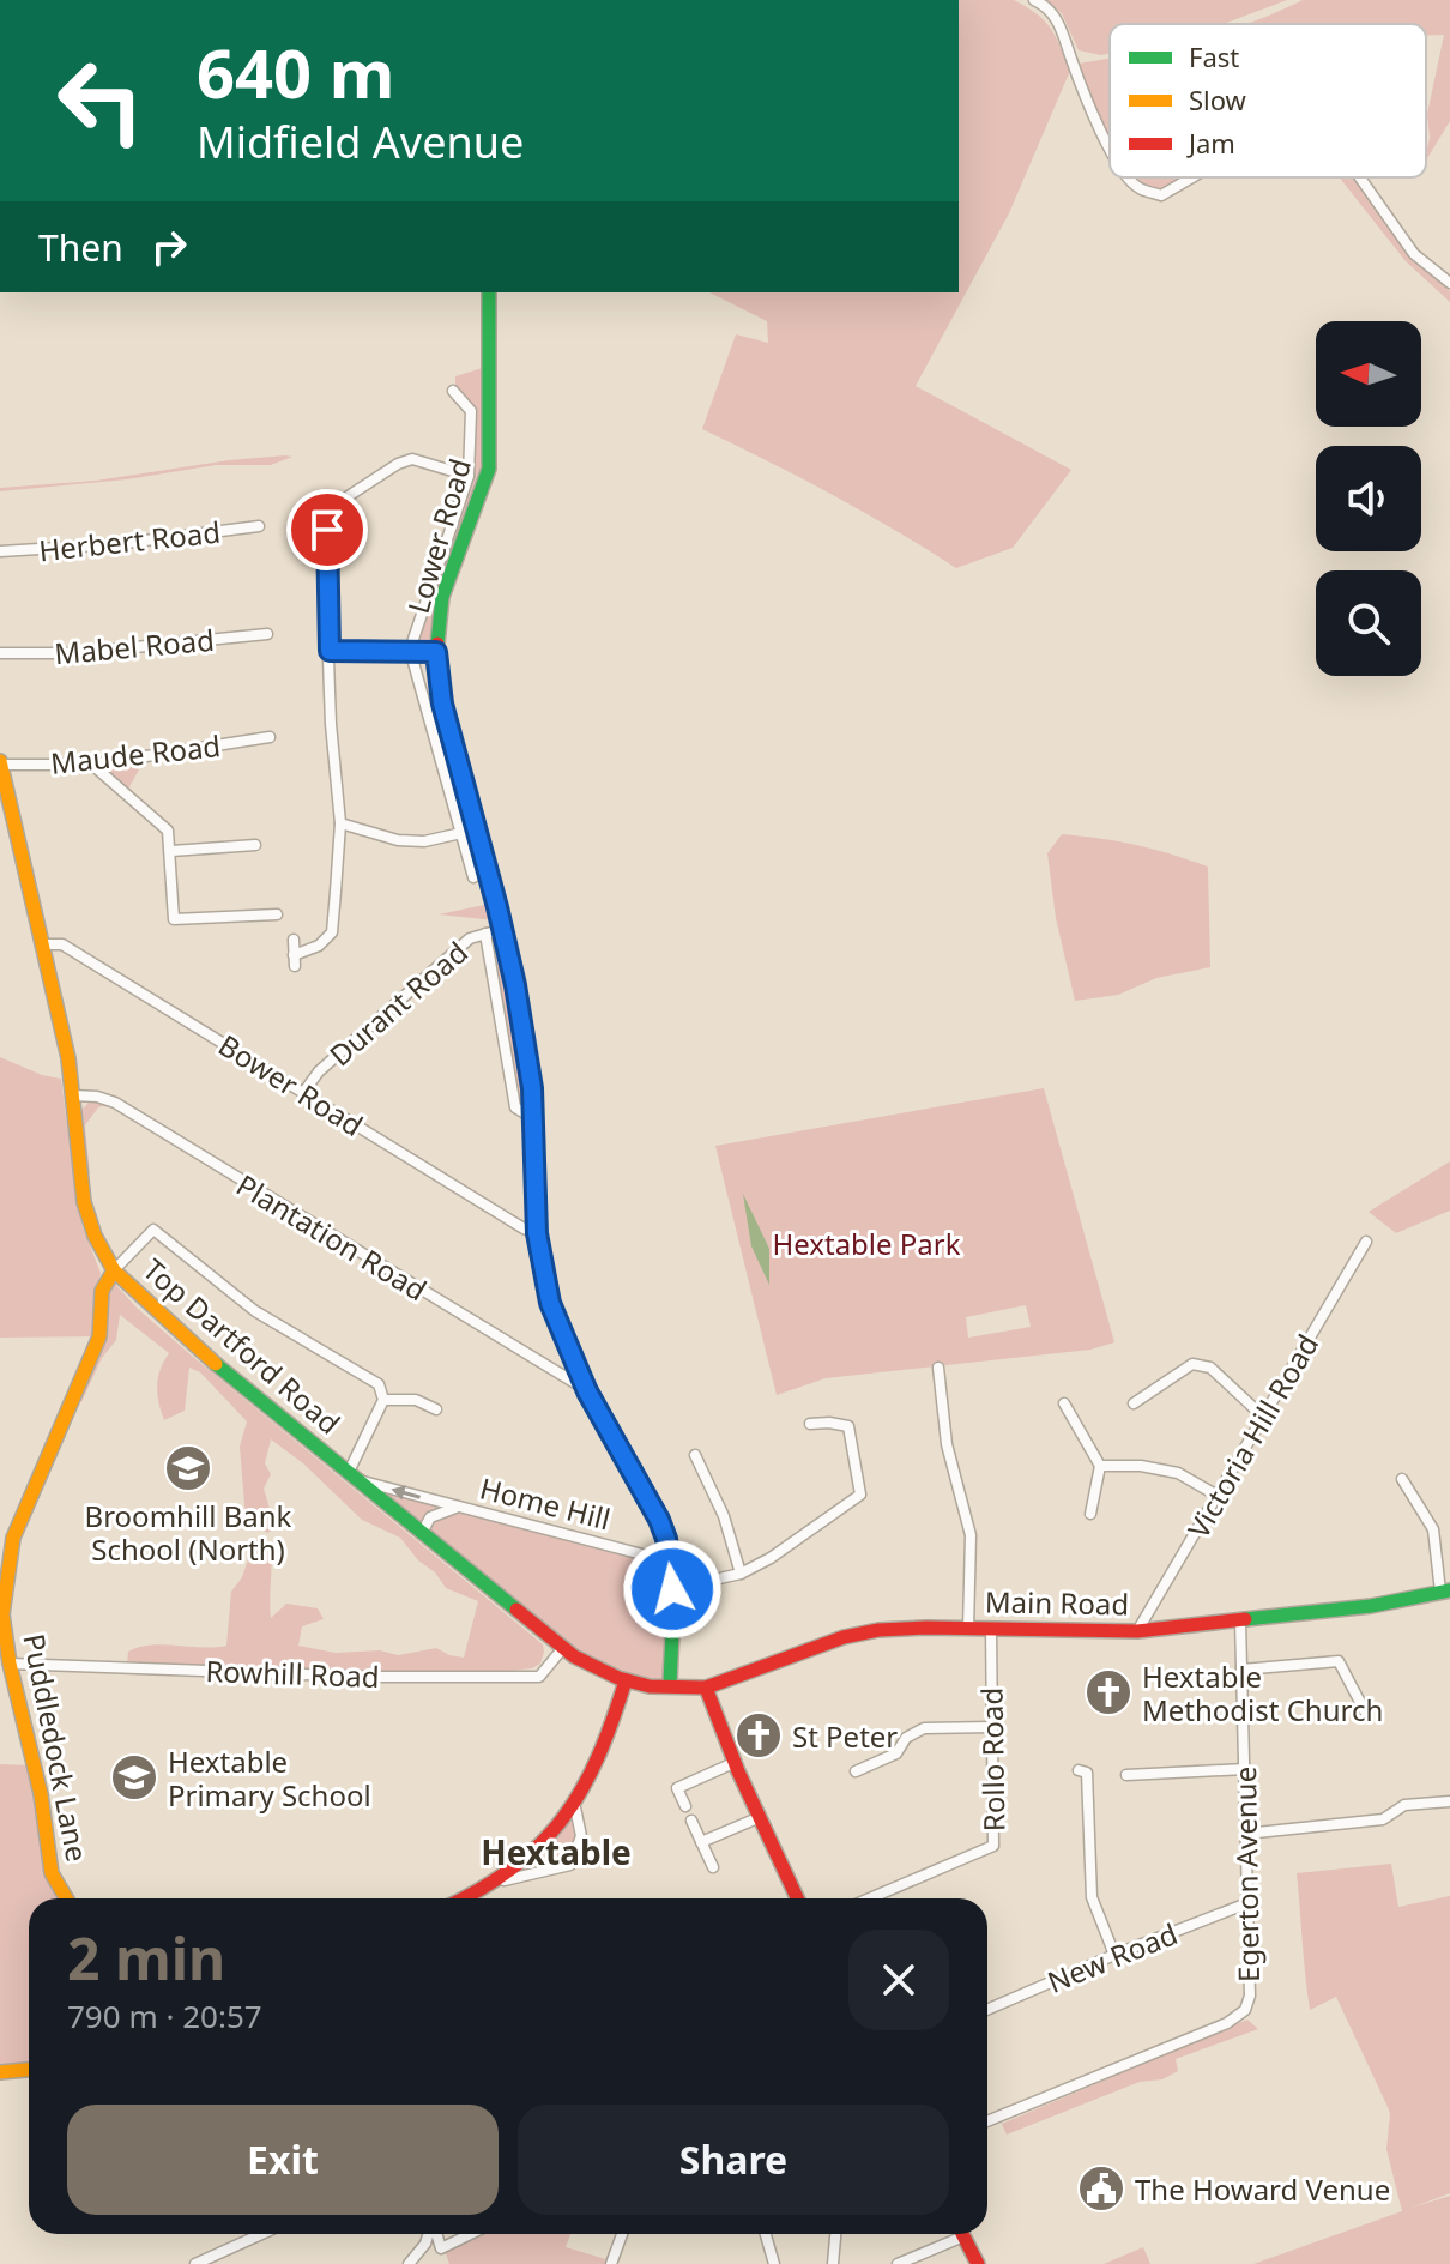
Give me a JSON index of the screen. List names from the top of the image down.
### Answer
{
  "streets": {
    "street": [
      "Lower Road",
      "Herbert Road",
      "Mabel Road",
      "Maude Road",
      "Durant Road",
      "Bower Road",
      "Plantation Road",
      "Top Dartford Road",
      "Victoria Hill Road",
      "Home Hill",
      "Main Road",
      "Rowhill Road",
      "Puddledock Lane",
      "Rollo Road",
      "Egerton Avenue",
      "New Road"
    ]
  },
  "crossings": [
    ["Lower Road", "Durant Road"],
    ["Lower Road", "Bower Road"],
    ["Lower Road", "Plantation Road"],
    ["Lower Road", "Home Hill"],
    ["Maude Road", "Top Dartford Road"],
    ["Durant Road", "Bower Road"],
    ["Bower Road", "Top Dartford Road"],
    ["Plantation Road", "Top Dartford Road"],
    ["Top Dartford Road", "Home Hill"],
    ["Top Dartford Road", "Main Road"],
    ["Top Dartford Road", "Rowhill Road"],
    ["Top Dartford Road", "Puddledock Lane"],
    ["Victoria Hill Road", "Main Road"],
    ["Main Road", "Rollo Road"],
    ["Main Road", "Egerton Avenue"],
    ["Rowhill Road", "Puddledock Lane"],
    ["Egerton Avenue", "New Road"]
  ],
  "districts": ["Hextable"],
  "parks": ["Hextable Park"],
  "places": {
    "school or university": ["Broomhill Bank School (North)", "Hextable Primary School"],
    "church": ["Hextable Methodist Church", "St Peter"],
    "public building": ["The Howard Venue"]
  },
  "legend": ["Fast", "Slow", "Jam"],
  "north": "left",
  "page": {
    "turn": ["640 m", "Midfield Avenue"],
    "then": "Then",
    "heading": ["2 min", "790 m · 20:57"],
    "buttons": ["Exit", "Share"]
  }
}
